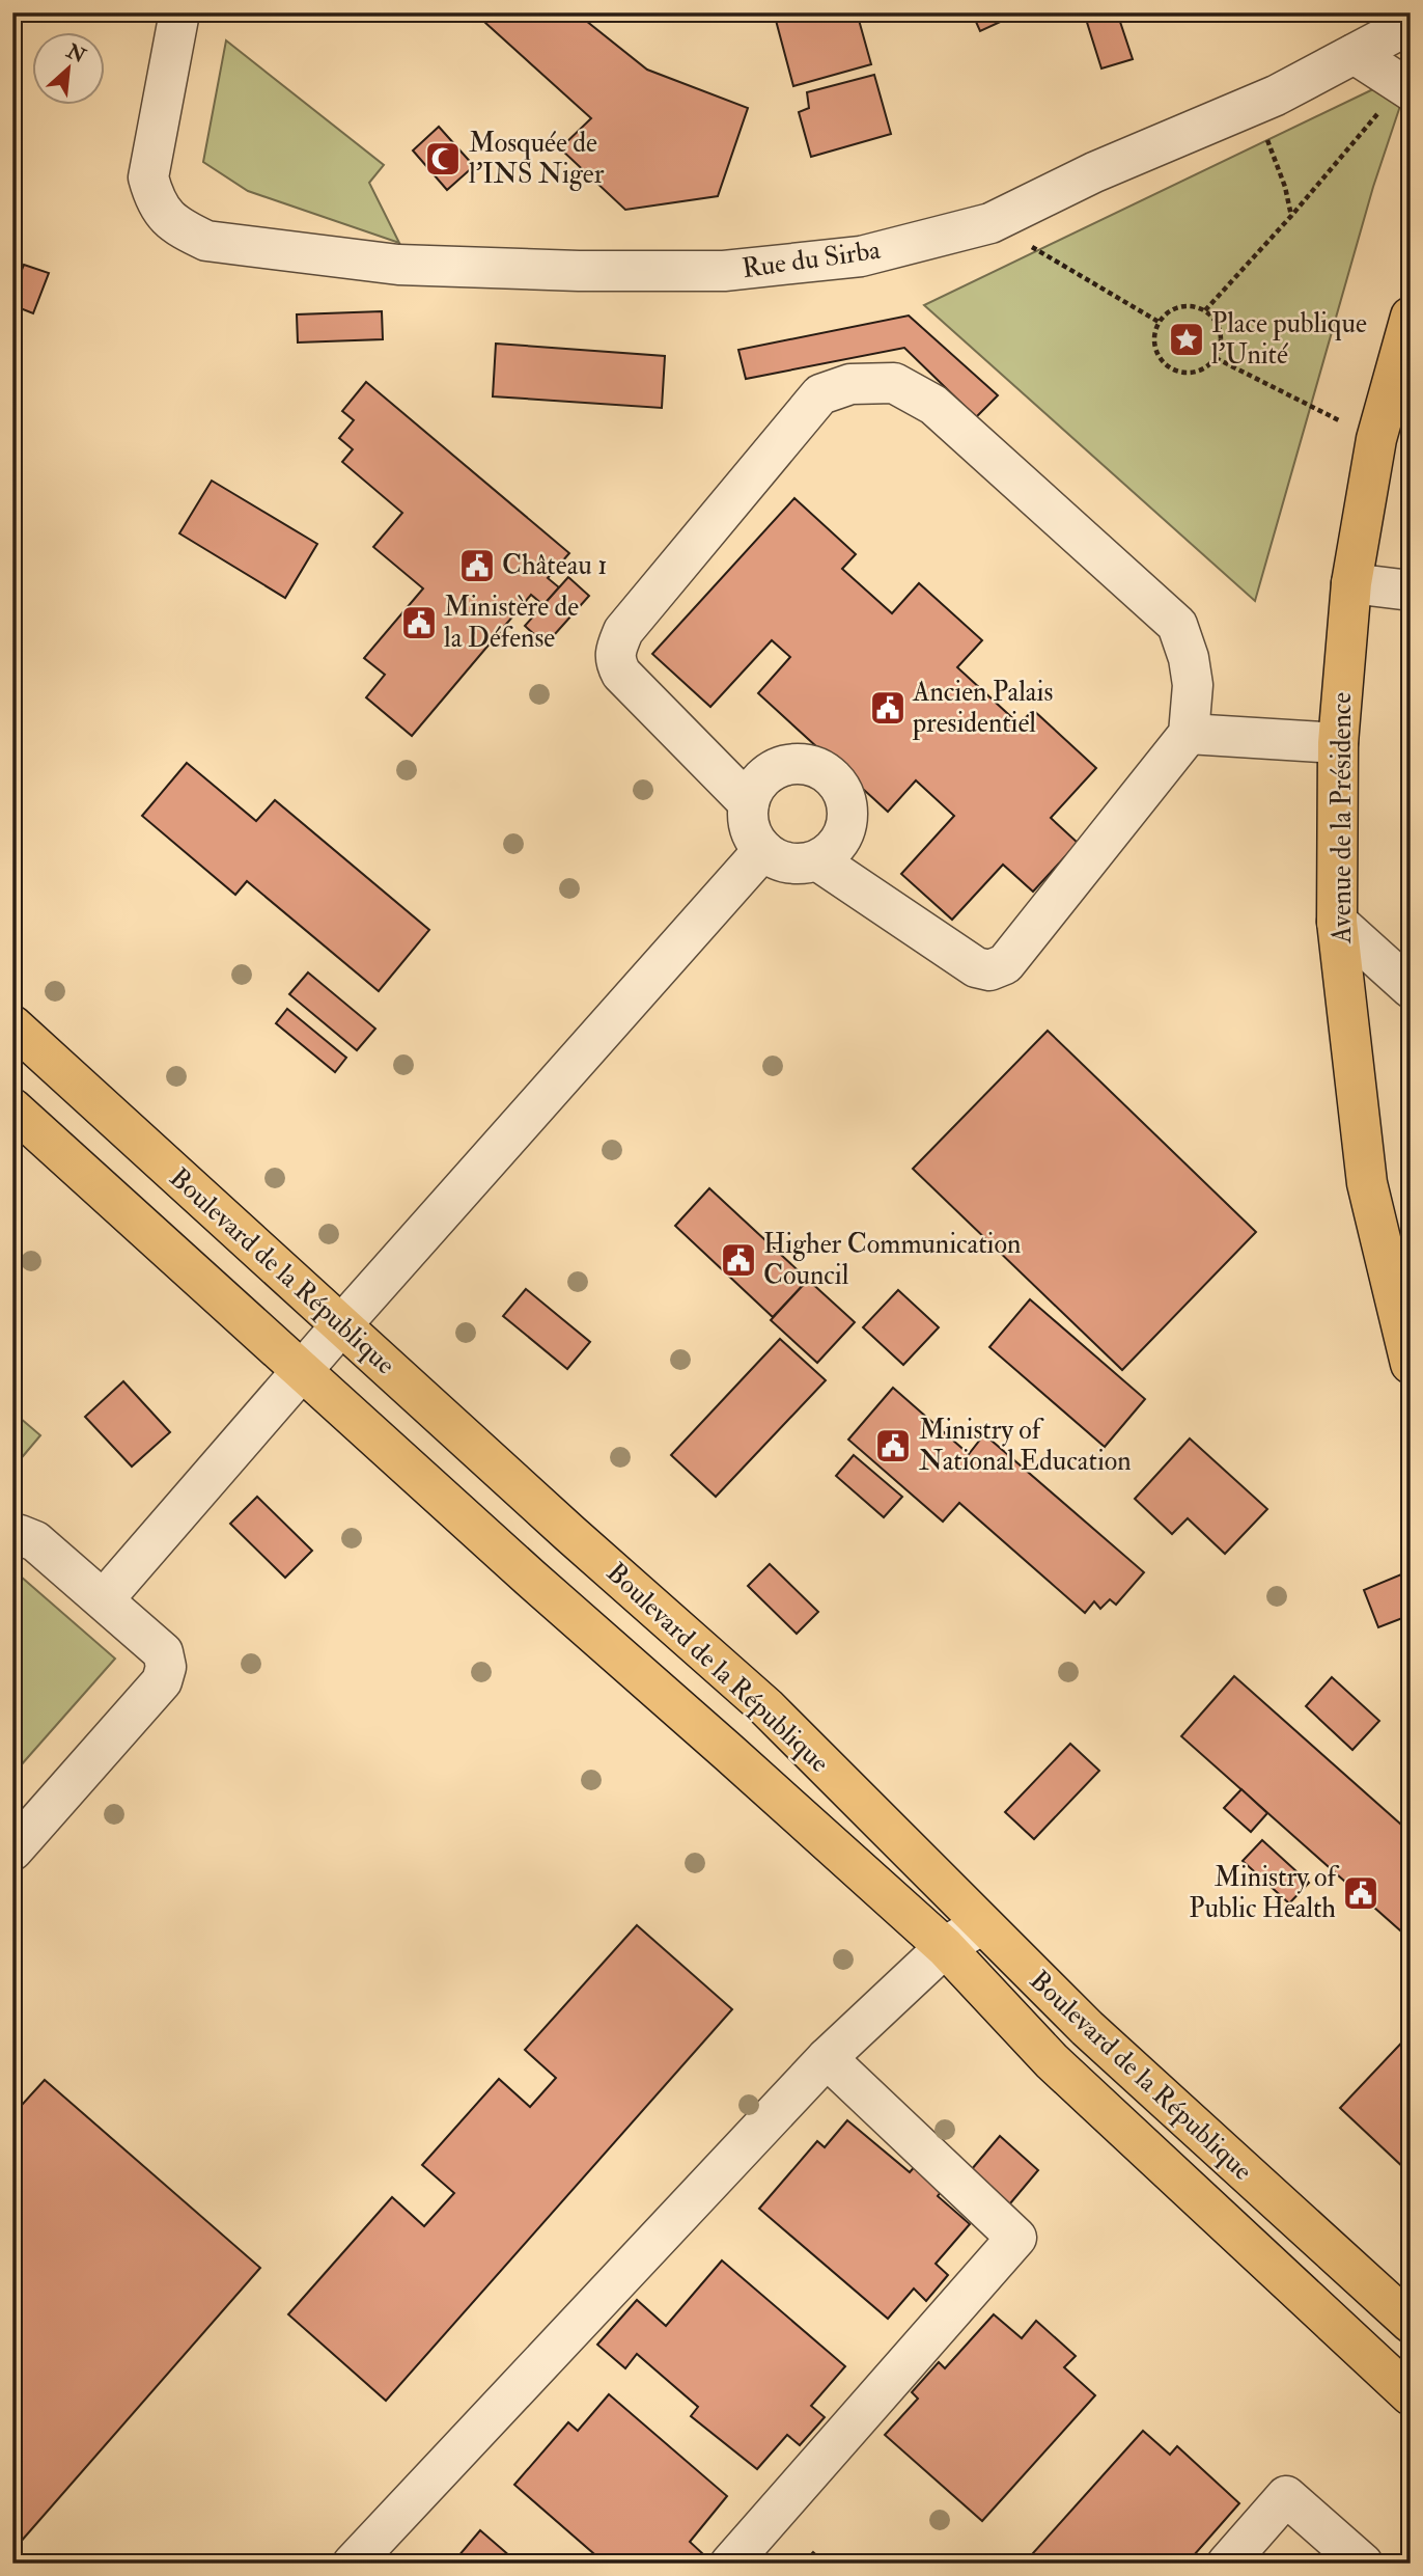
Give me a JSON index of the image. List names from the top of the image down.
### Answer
{
  "streets": {
    "main road": ["Avenue de la Présidence", "Boulevard de la République"],
    "street": ["Rue du Sirba"]
  },
  "places": {
    "mosque": ["Mosquée de l'INS Niger"],
    "place": ["Place publique l'Unité"],
    "public building": [
      "Château 1",
      "Ministère de la Défense",
      "Ancien Palais presidentiel",
      "Higher Communication Council",
      "Ministry of National Education",
      "Ministry of Public Health"
    ]
  },
  "north": "top right"
}
